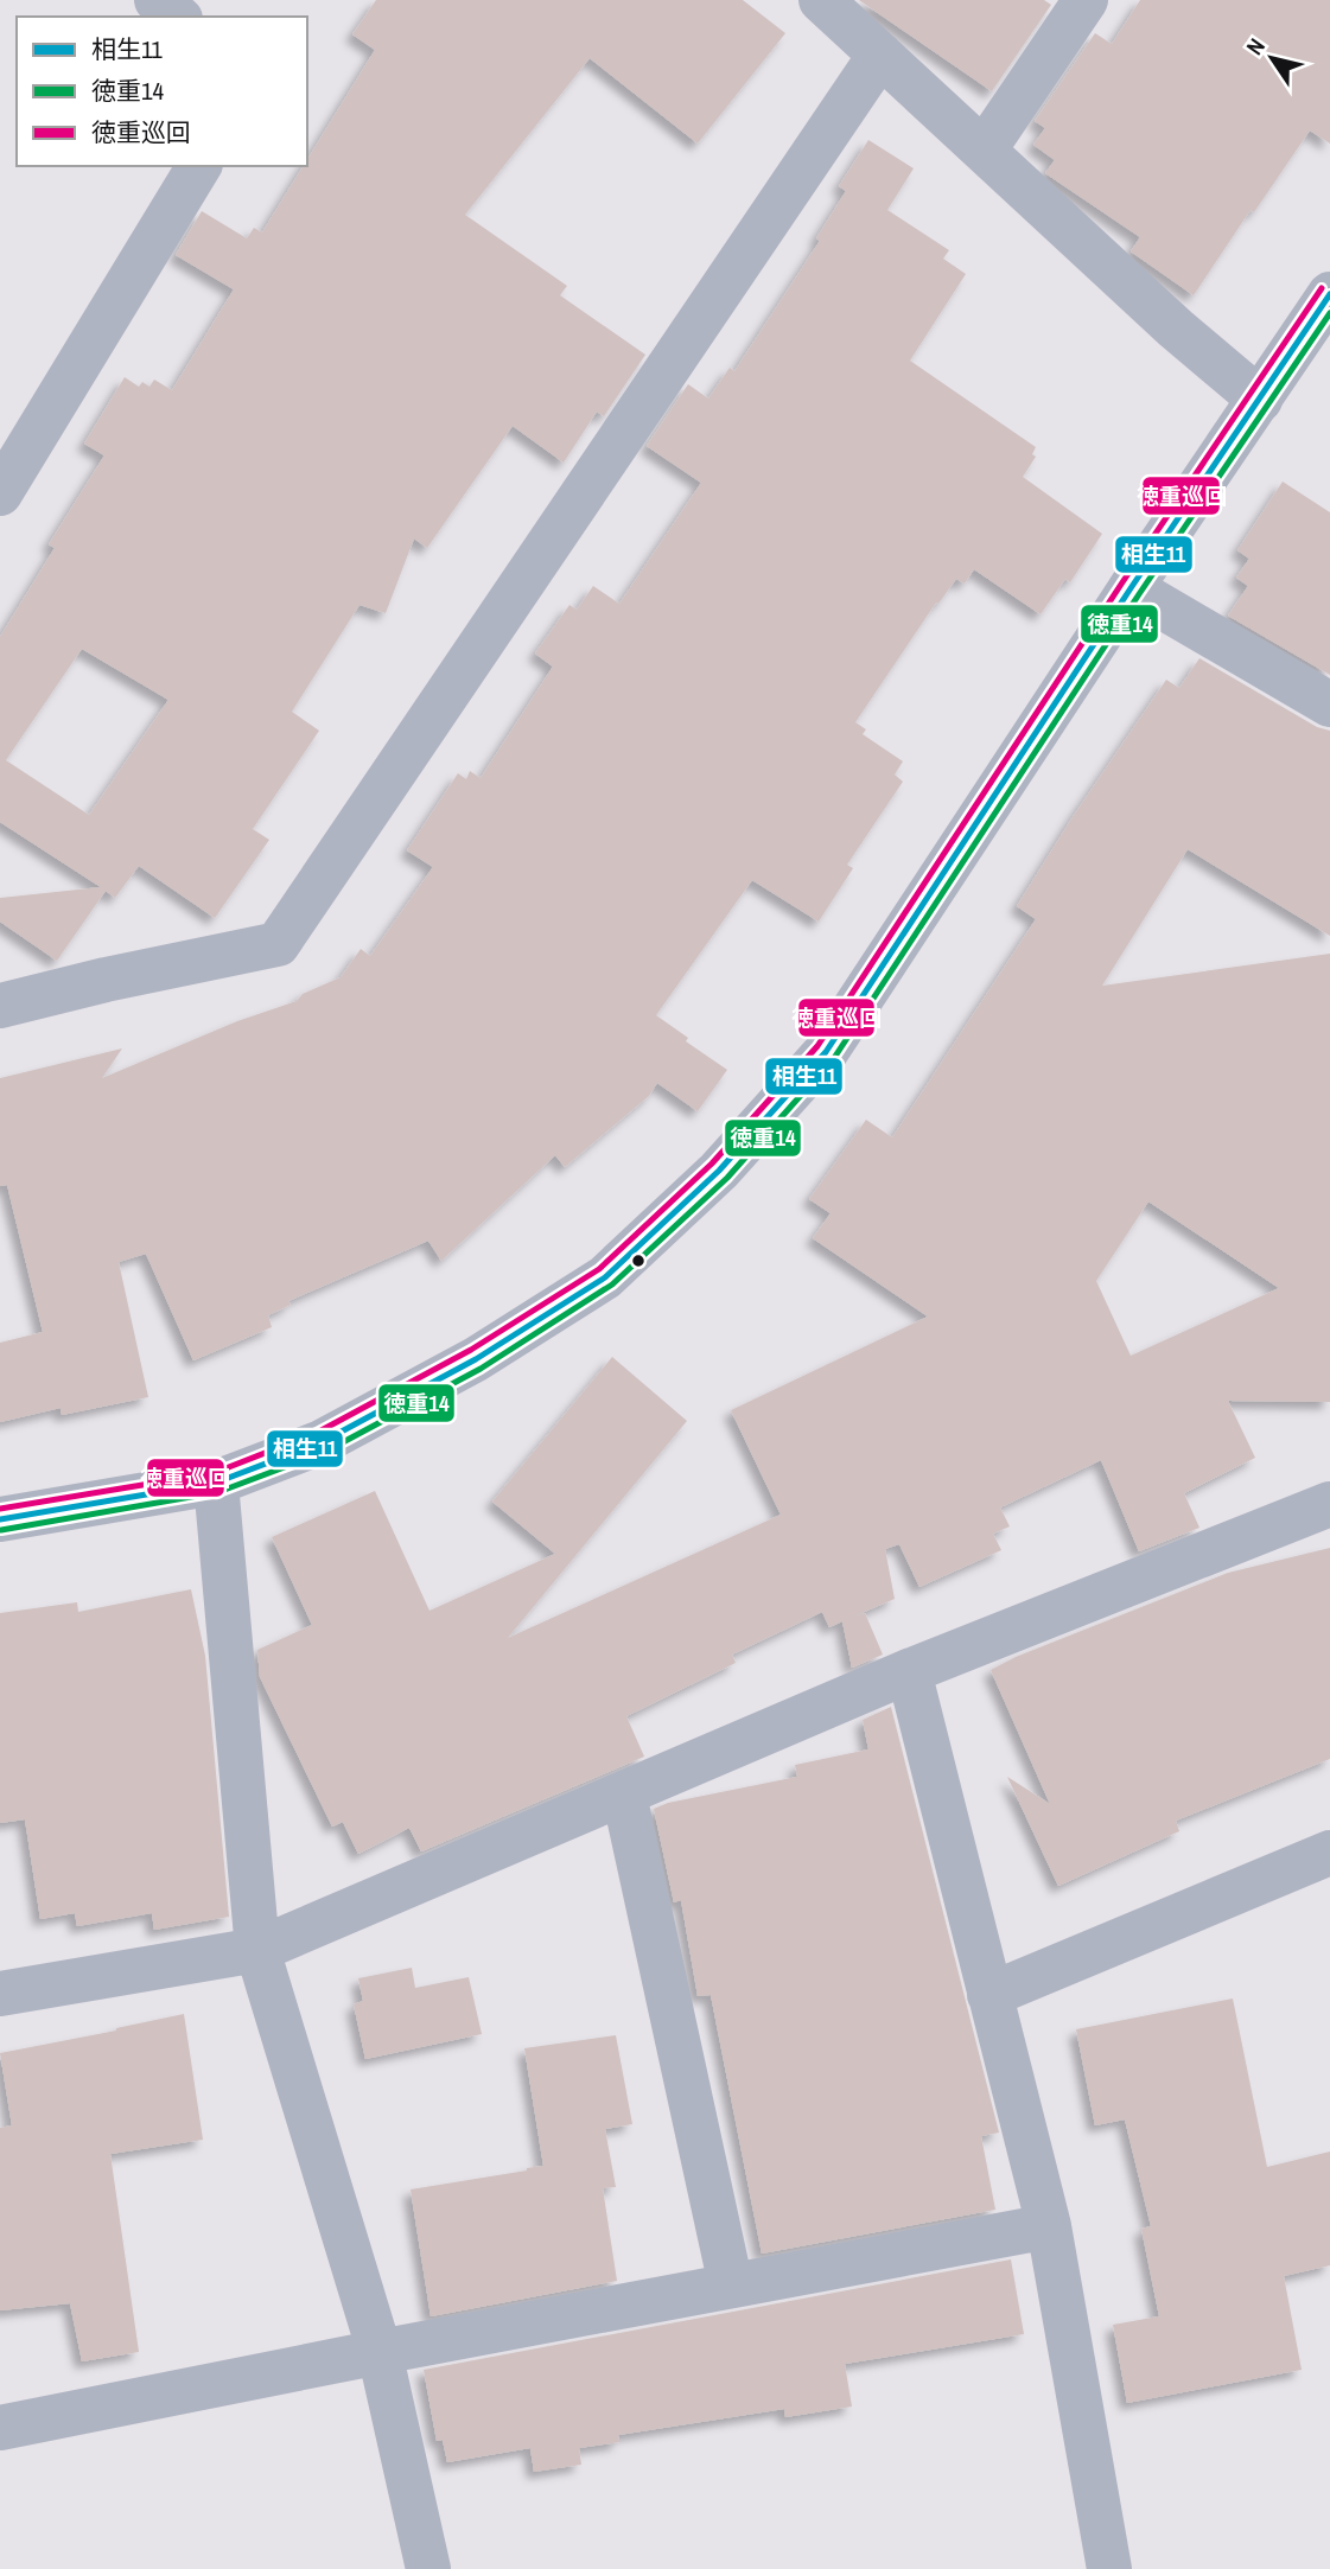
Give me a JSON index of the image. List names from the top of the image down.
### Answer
{
  "lines": ["transit line 徳重巡回", "transit line 相生11", "transit line 徳重14"],
  "legend": ["相生11", "徳重14", "徳重巡回"],
  "north": "top left"
}
